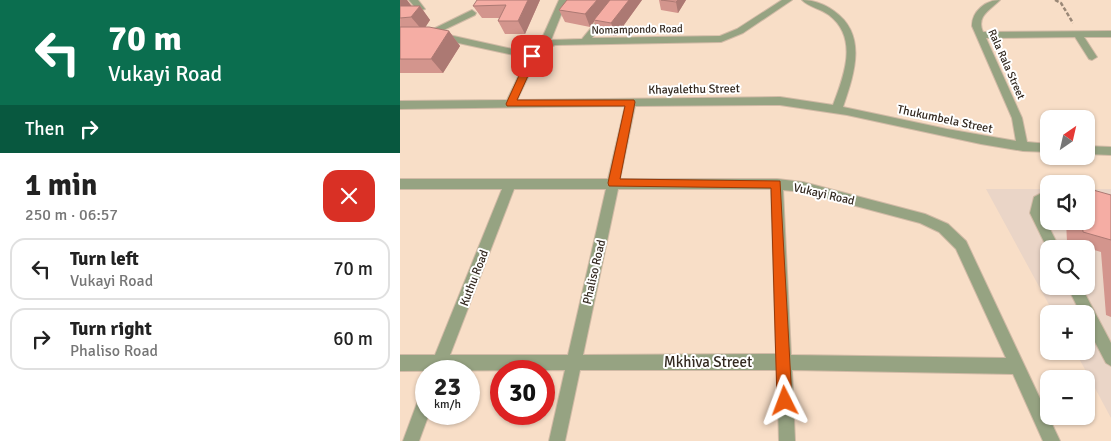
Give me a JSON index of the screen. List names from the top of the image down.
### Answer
{
  "streets": {
    "street": [
      "Nomampondo Road",
      "Rala Rala Street",
      "Khayalethu Street",
      "Thukumbela Street",
      "Vukayi Road",
      "Phaliso Road",
      "Kuthu Road",
      "Mkhiva Street"
    ]
  },
  "crossings": [
    ["Nomampondo Road", "Khayalethu Street"],
    ["Rala Rala Street", "Thukumbela Street"],
    ["Khayalethu Street", "Thukumbela Street"],
    ["Khayalethu Street", "Phaliso Road"],
    ["Vukayi Road", "Phaliso Road"],
    ["Vukayi Road", "Kuthu Road"],
    ["Vukayi Road", "Mkhiva Street"],
    ["Phaliso Road", "Mkhiva Street"]
  ],
  "north": "top right",
  "page": {
    "turn": ["70 m", "Vukayi Road"],
    "then": "Then",
    "map_buttons": ["+", "−"],
    "heading": ["1 min", "250 m · 06:57"],
    "list": [
      {
        "name": "Turn left",
        "note": "Vukayi Road",
        "value": "70 m"
      },
      {
        "name": "Turn right",
        "note": "Phaliso Road",
        "value": "60 m"
      }
    ],
    "speed": "23 km/h",
    "limit": "30"
  }
}
